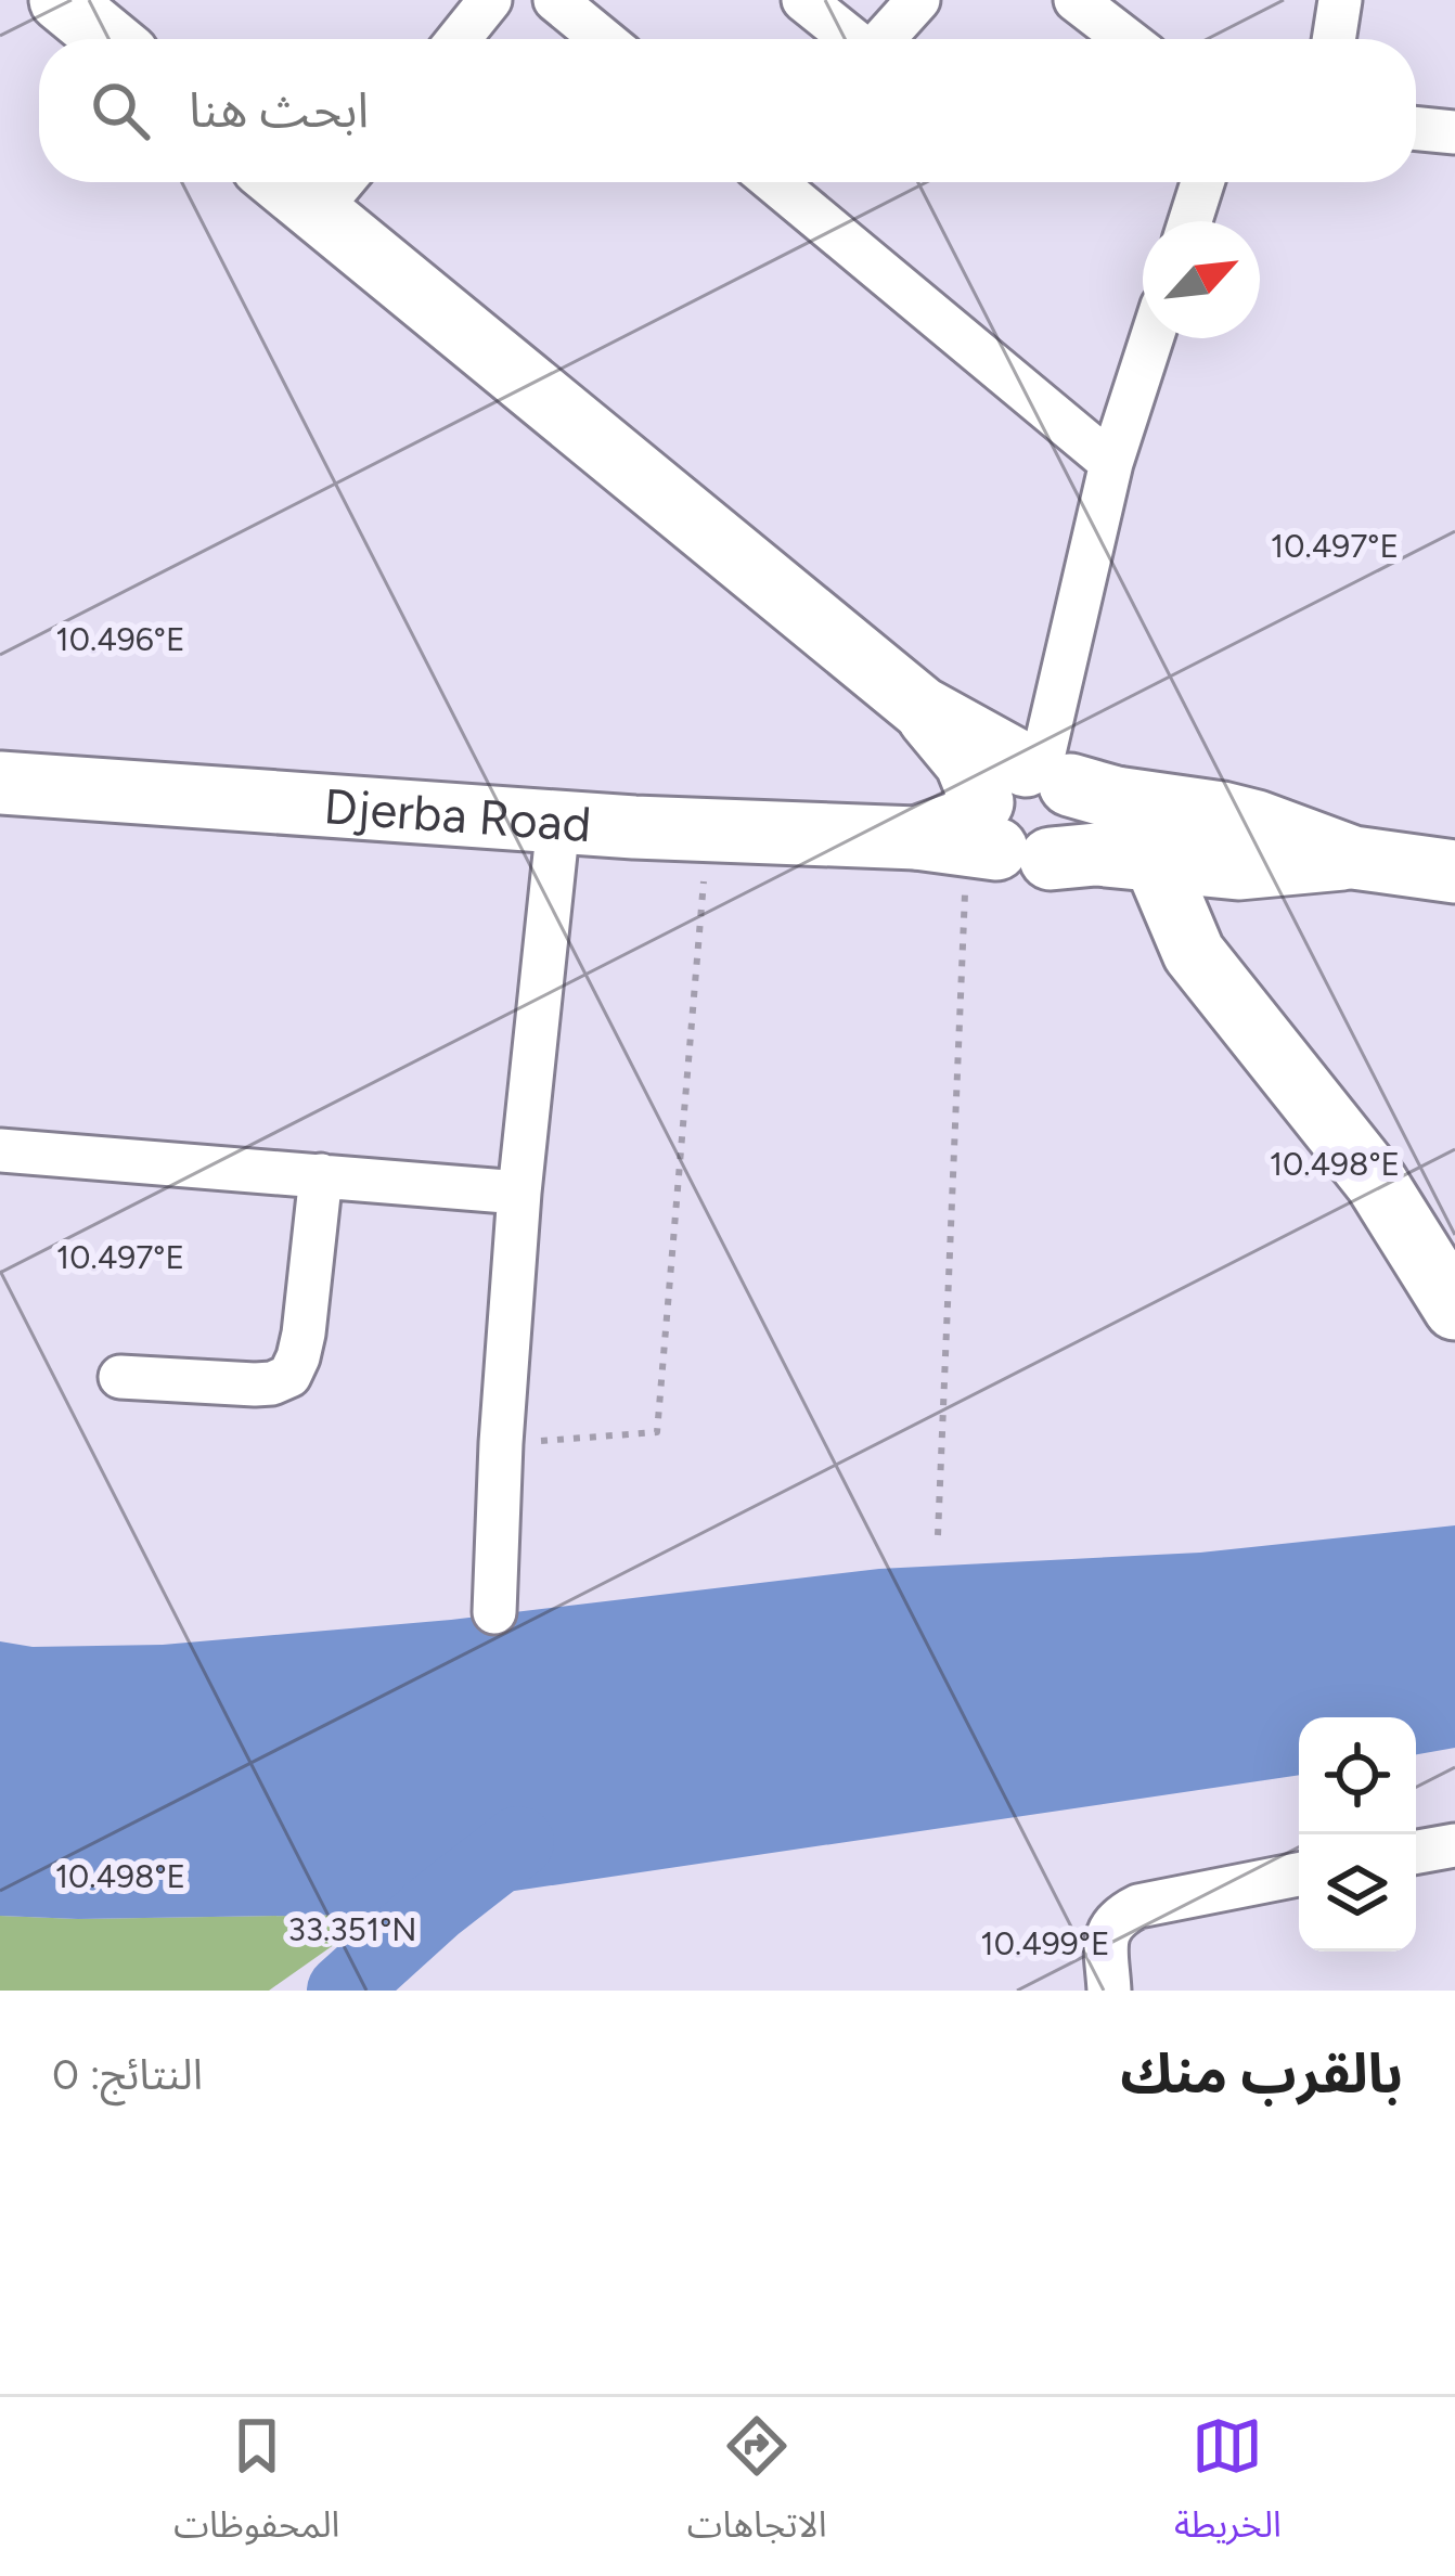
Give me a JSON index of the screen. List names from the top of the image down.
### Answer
{
  "streets": {
    "main road": ["Djerba Road"]
  },
  "north": "top right",
  "page": {
    "search": "ابحث هنا",
    "heading": ["بالقرب منك", "النتائج: 0"],
    "nav": ["الخريطة", "الاتجاهات", "المحفوظات"]
  },
  "coordinates": [
    "10.497°E",
    "10.496°E",
    "10.498°E",
    "33.351°N",
    "10.499°E"
  ]
}
